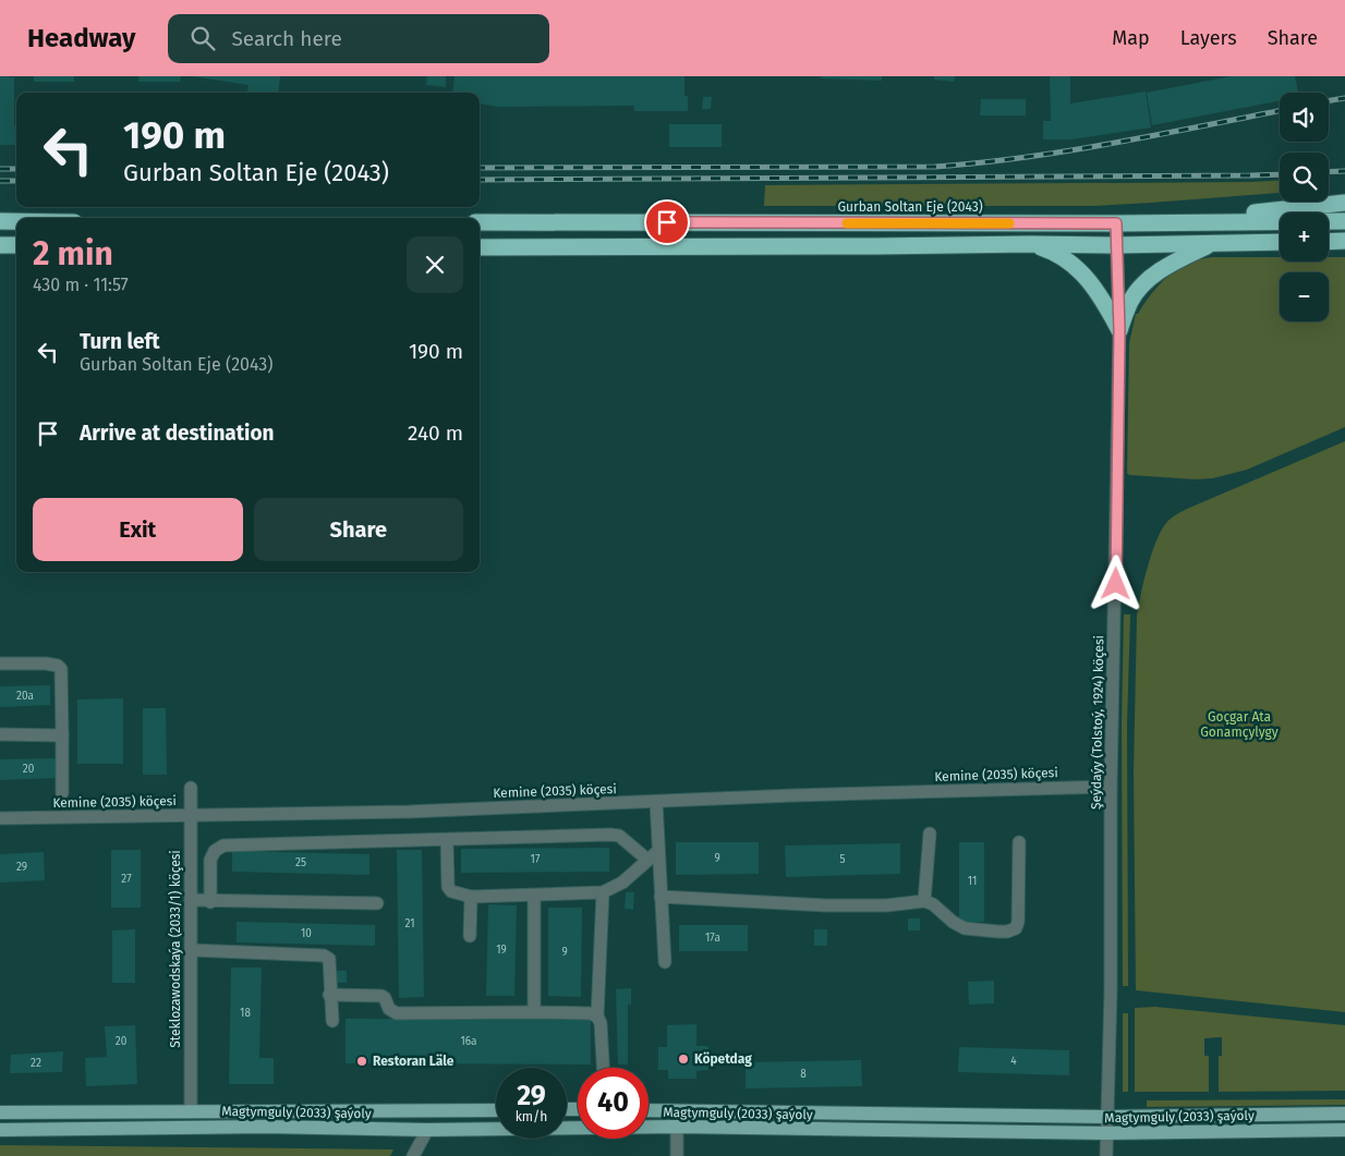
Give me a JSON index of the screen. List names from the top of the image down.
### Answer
{
  "streets": {
    "highway": ["Gurban Soltan Eje (2043)"],
    "main road": ["Magtymguly (2033) şaýoly"],
    "street": ["Şeýdaýy (Tolstoý, 1924) köçesi", "Kemine (2035) köçesi", "Steklozawodskaýa (2033/1) köçesi"]
  },
  "crossings": [
    ["Gurban Soltan Eje (2043)", "Şeýdaýy (Tolstoý, 1924) köçesi"],
    ["Şeýdaýy (Tolstoý, 1924) köçesi", "Kemine (2035) köçesi"],
    ["Şeýdaýy (Tolstoý, 1924) köçesi", "Magtymguly (2033) şaýoly"],
    ["Kemine (2035) köçesi", "Steklozawodskaýa (2033/1) köçesi"],
    ["Steklozawodskaýa (2033/1) köçesi", "Magtymguly (2033) şaýoly"]
  ],
  "parks": ["Goçgar Ata Gonamçylygy"],
  "places": ["Köpetdag", "Restoran Läle"],
  "house_numbers": [
    "20a",
    "20",
    "9",
    "17",
    "5",
    "25",
    "29",
    "27",
    "11",
    "21",
    "10",
    "17a",
    "19",
    "9",
    "18",
    "20",
    "16а",
    "4",
    "22",
    "8"
  ],
  "page": {
    "header": "Headway",
    "search": "Search here",
    "nav": ["Map", "Layers", "Share"],
    "map_buttons": ["+", "−"],
    "turn": ["190 m", "Gurban Soltan Eje (2043)"],
    "heading": ["2 min", "430 m · 11:57"],
    "list": [
      {
        "name": "Turn left",
        "note": "Gurban Soltan Eje (2043)",
        "value": "190 m"
      },
      {
        "name": "Arrive at destination",
        "value": "240 m"
      }
    ],
    "buttons": ["Exit", "Share"],
    "speed": "29 km/h",
    "limit": "40"
  }
}
